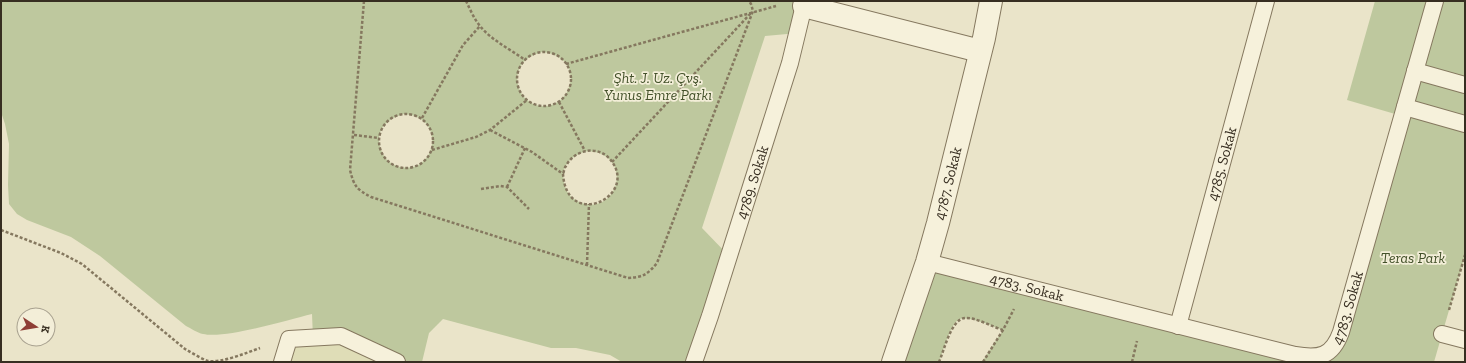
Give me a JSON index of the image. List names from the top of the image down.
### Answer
{
  "streets": {
    "street": ["4787. Sokak"],
    "lane": ["4785. Sokak", "4789. Sokak", "4783. Sokak"]
  },
  "crossings": [
    ["4785. Sokak", "4783. Sokak"],
    ["4787. Sokak", "4783. Sokak"]
  ],
  "parks": ["Şht. J. Uz. Çvş. Yunus Emre Parkı", "Teras Park"],
  "north": "right"
}
